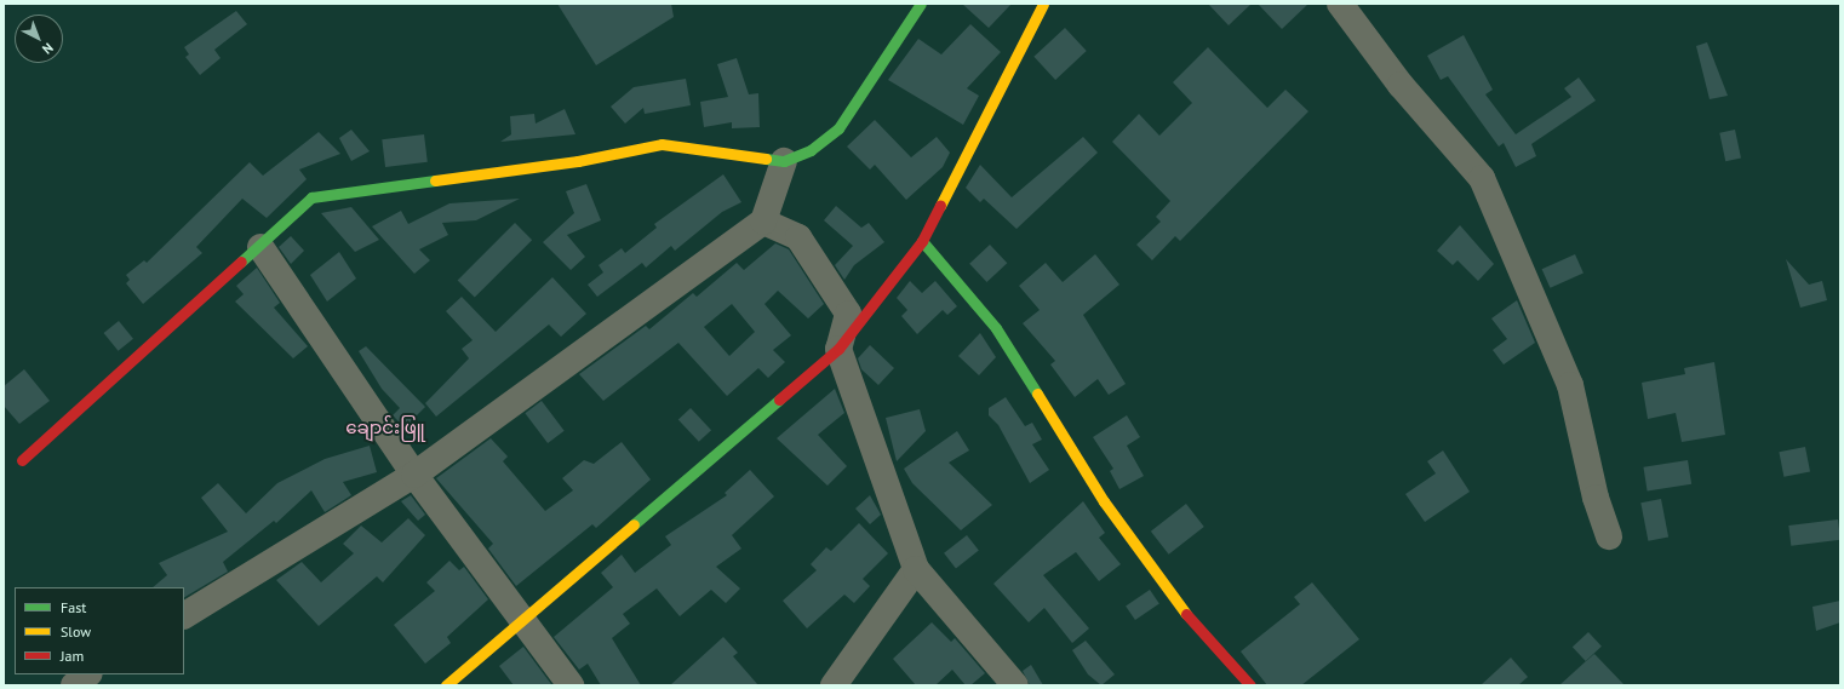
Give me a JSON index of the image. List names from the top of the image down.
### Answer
{
  "districts": ["ချောင်းဖြူ"],
  "legend": ["Fast", "Slow", "Jam"],
  "north": "bottom right"
}
